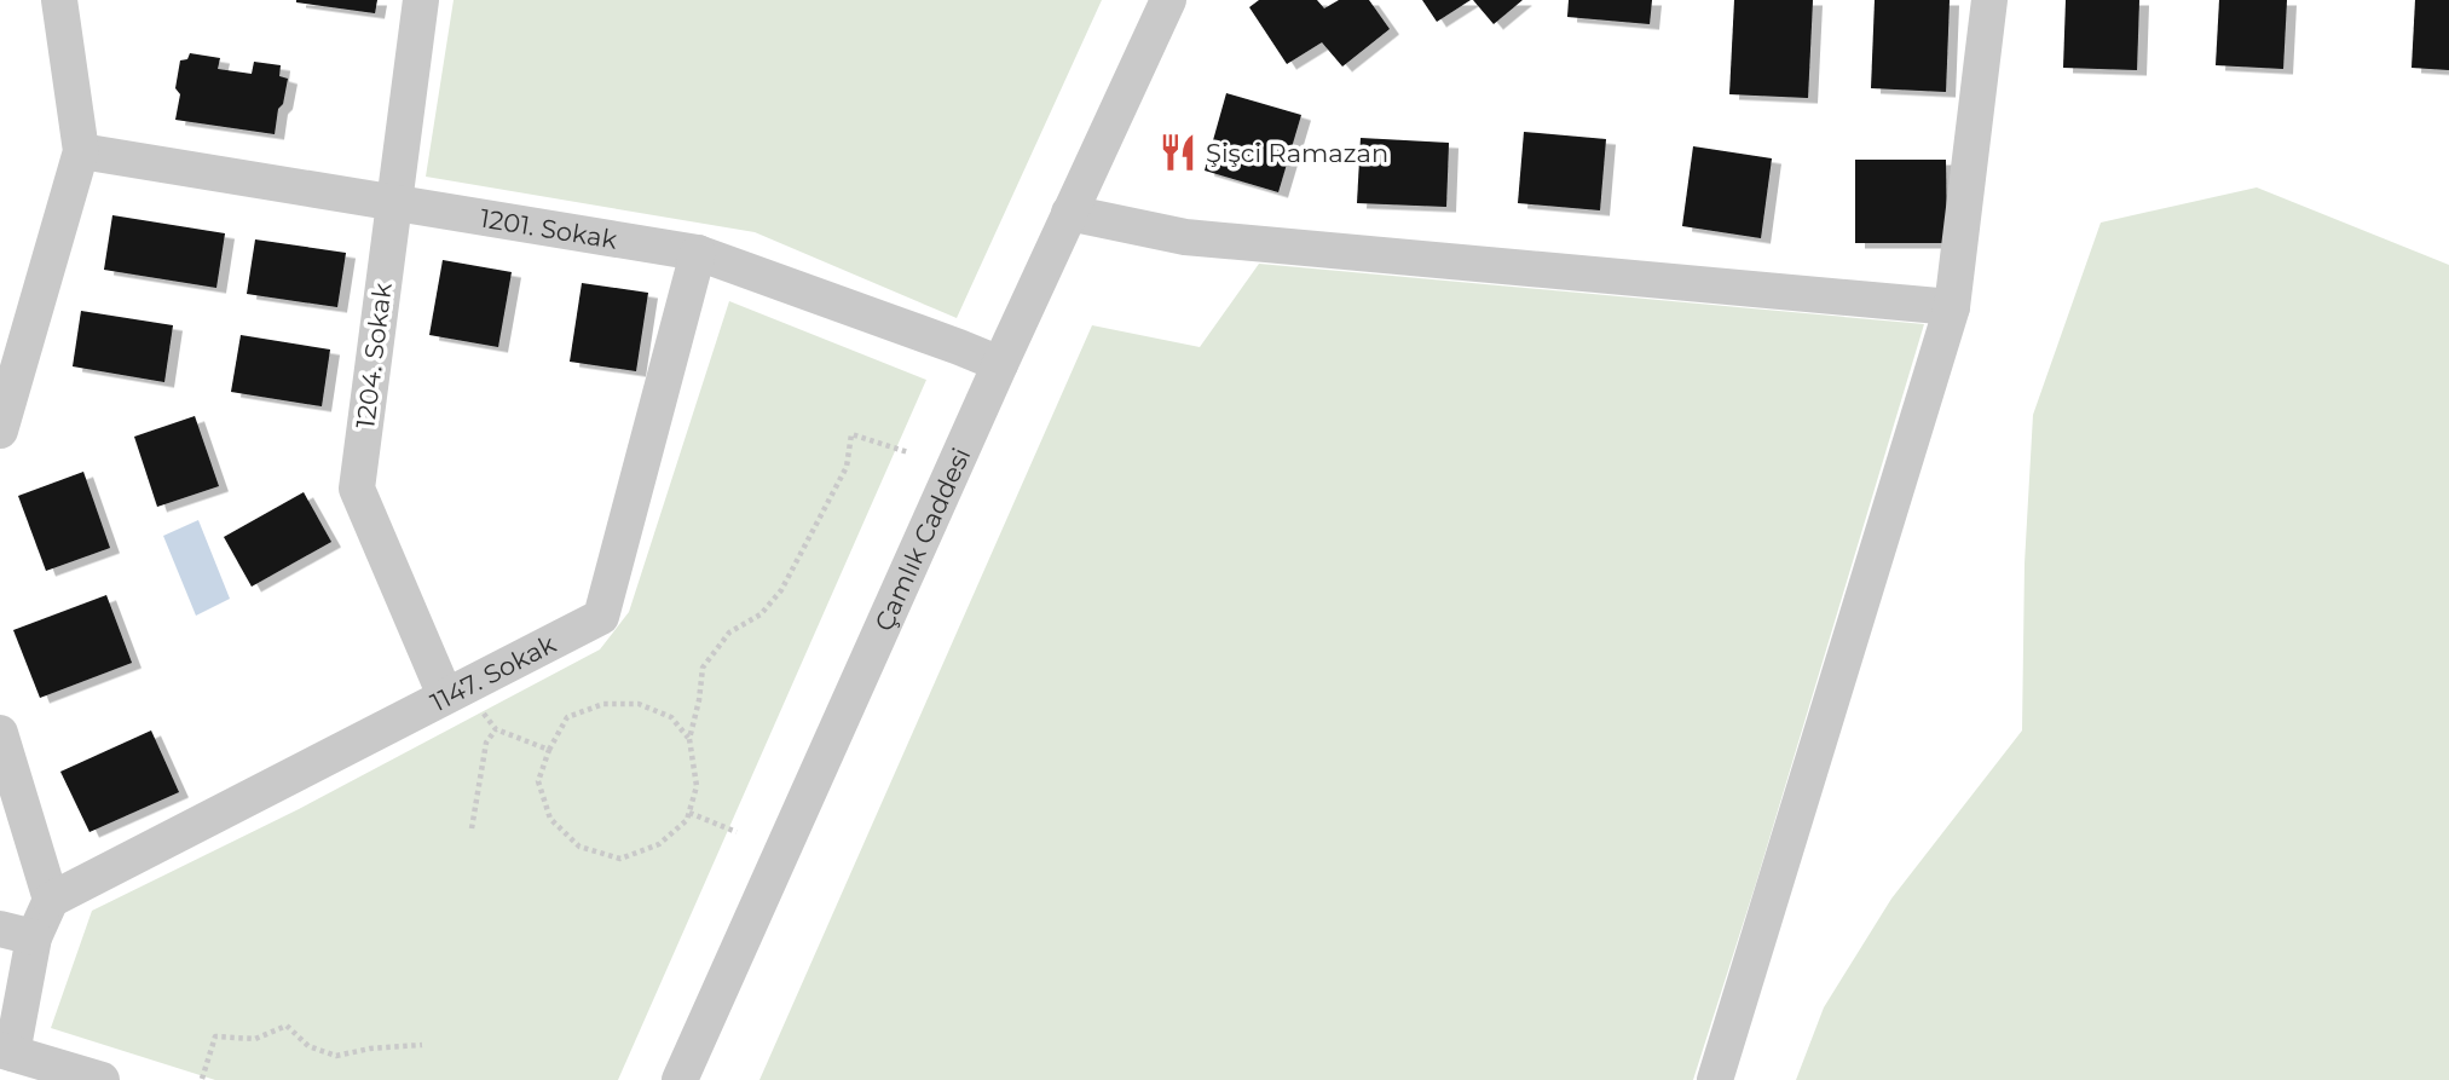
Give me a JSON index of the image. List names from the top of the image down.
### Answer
{
  "streets": {
    "street": [
      "1201. Sokak",
      "1204. Sokak",
      "Çamlık Caddesi",
      "1147. Sokak"
    ]
  },
  "crossings": [
    ["1201. Sokak", "1204. Sokak"],
    ["1201. Sokak", "Çamlık Caddesi"],
    ["1201. Sokak", "1147. Sokak"],
    ["1204. Sokak", "1147. Sokak"]
  ],
  "places": {
    "restaurant": ["Şişci Ramazan"]
  }
}
